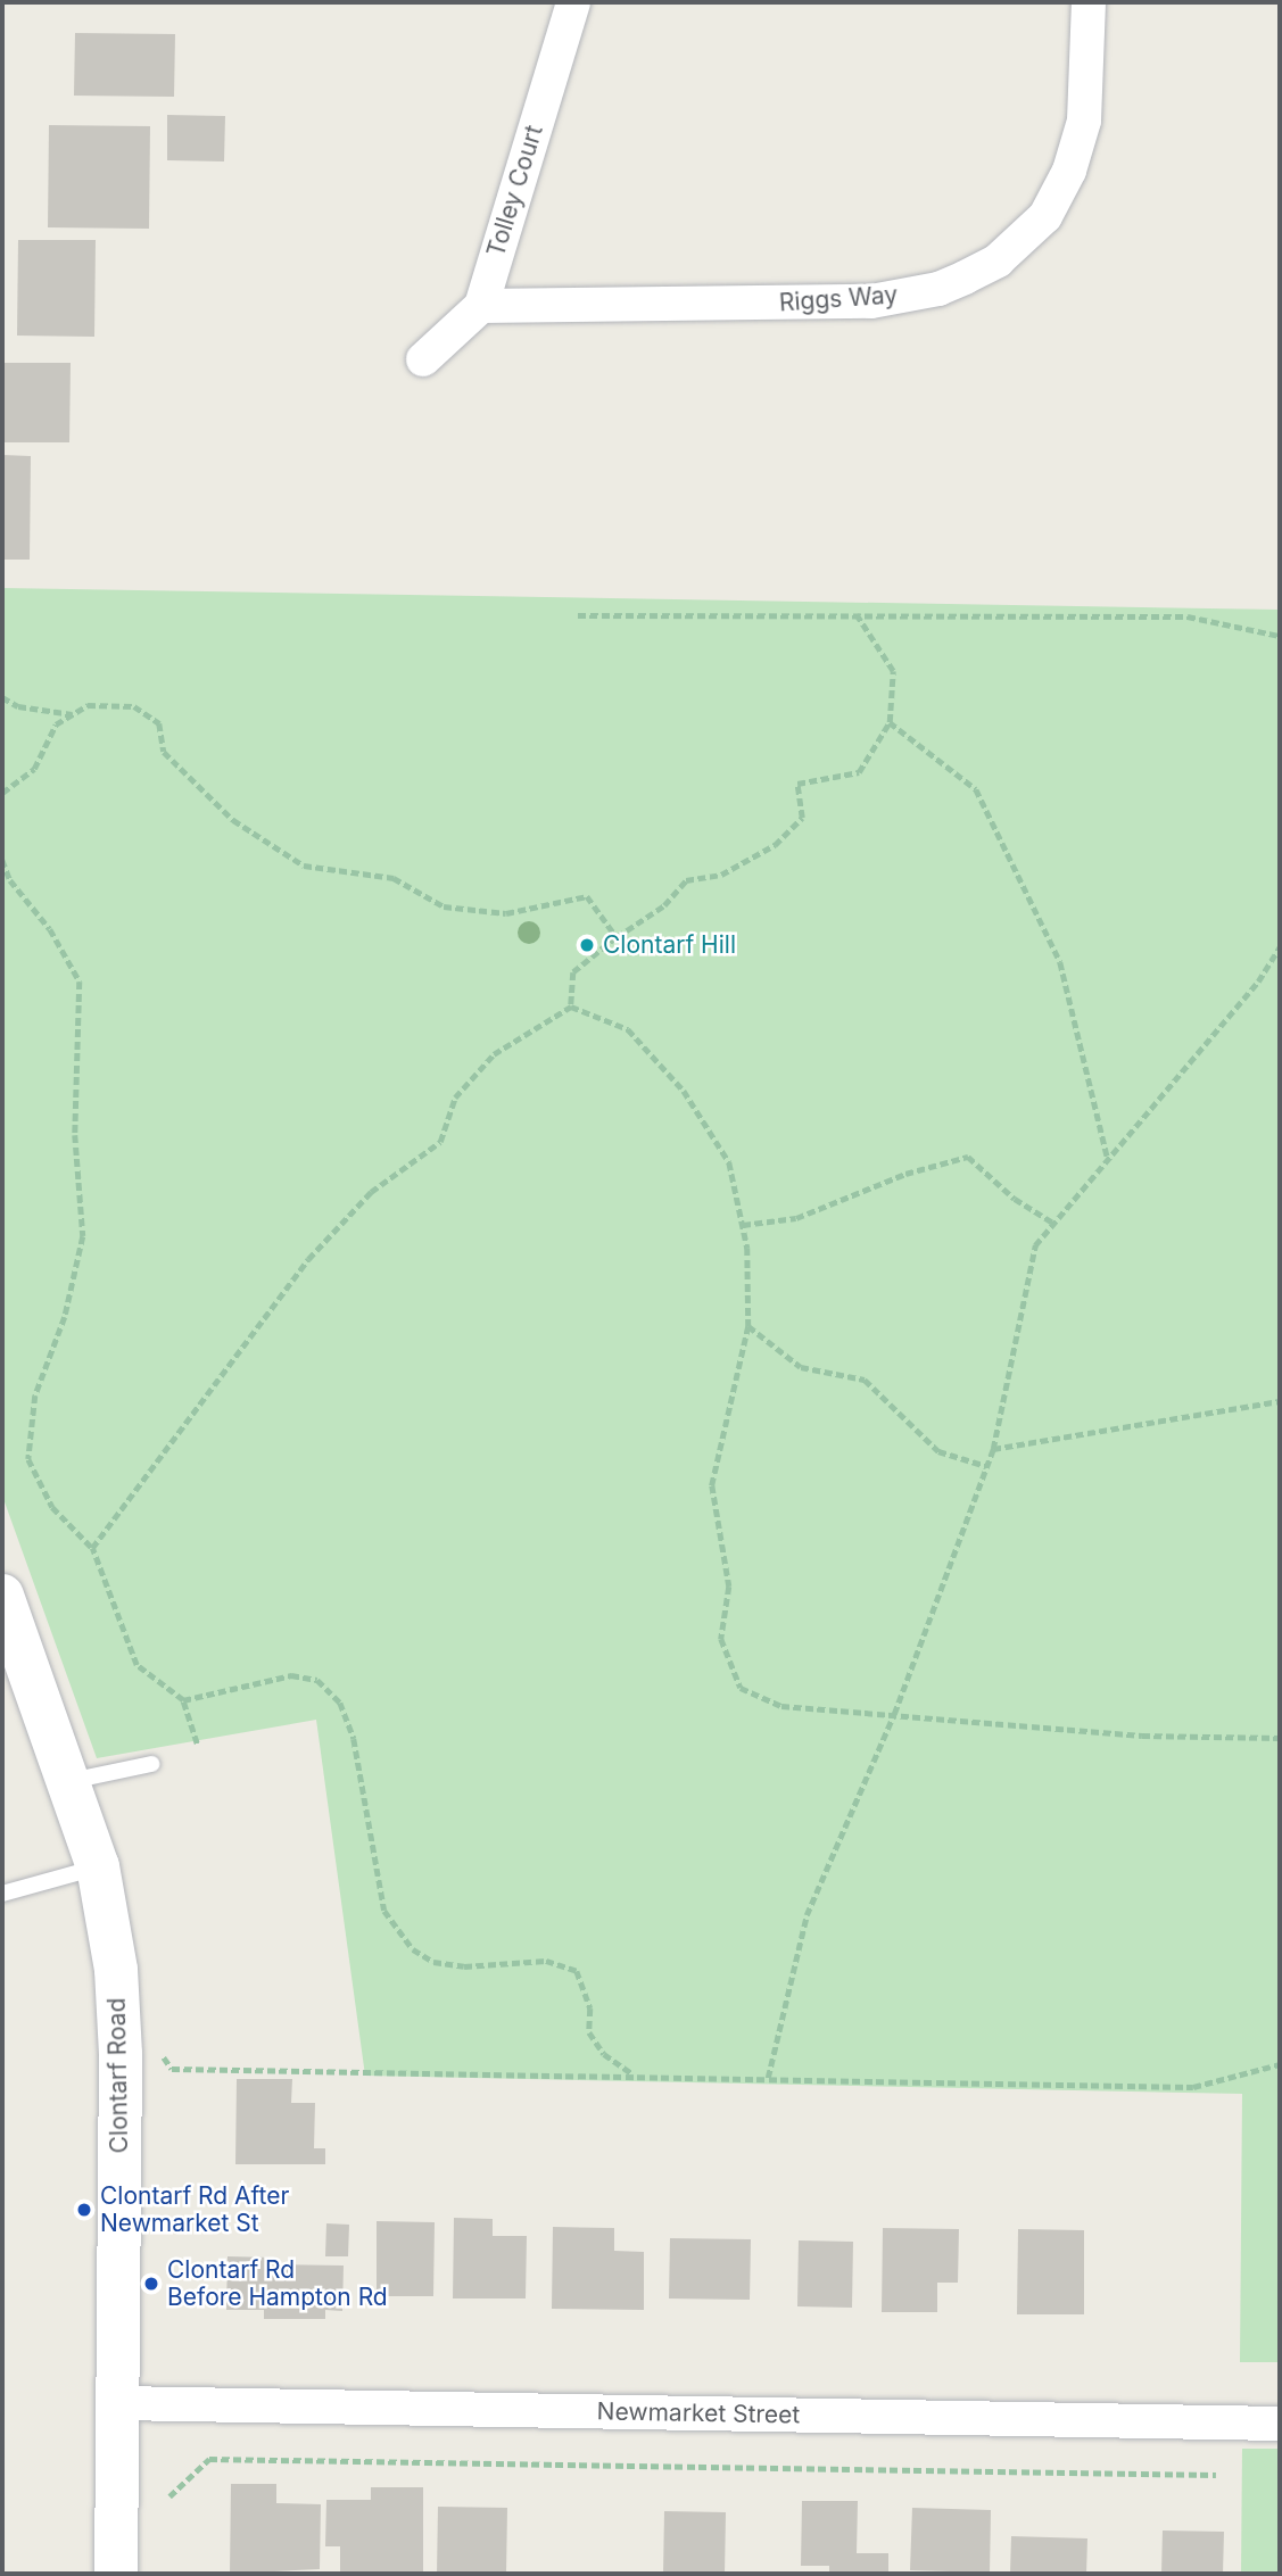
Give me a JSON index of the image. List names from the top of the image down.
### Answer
{
  "streets": {
    "street": [
      "Tolley Court",
      "Riggs Way",
      "Clontarf Road",
      "Newmarket Street"
    ]
  },
  "crossings": [
    ["Tolley Court", "Riggs Way"],
    ["Clontarf Road", "Newmarket Street"]
  ],
  "places": ["Clontarf Hill", "Clontarf Rd After Newmarket St", "Clontarf Rd Before Hampton Rd"]
}
